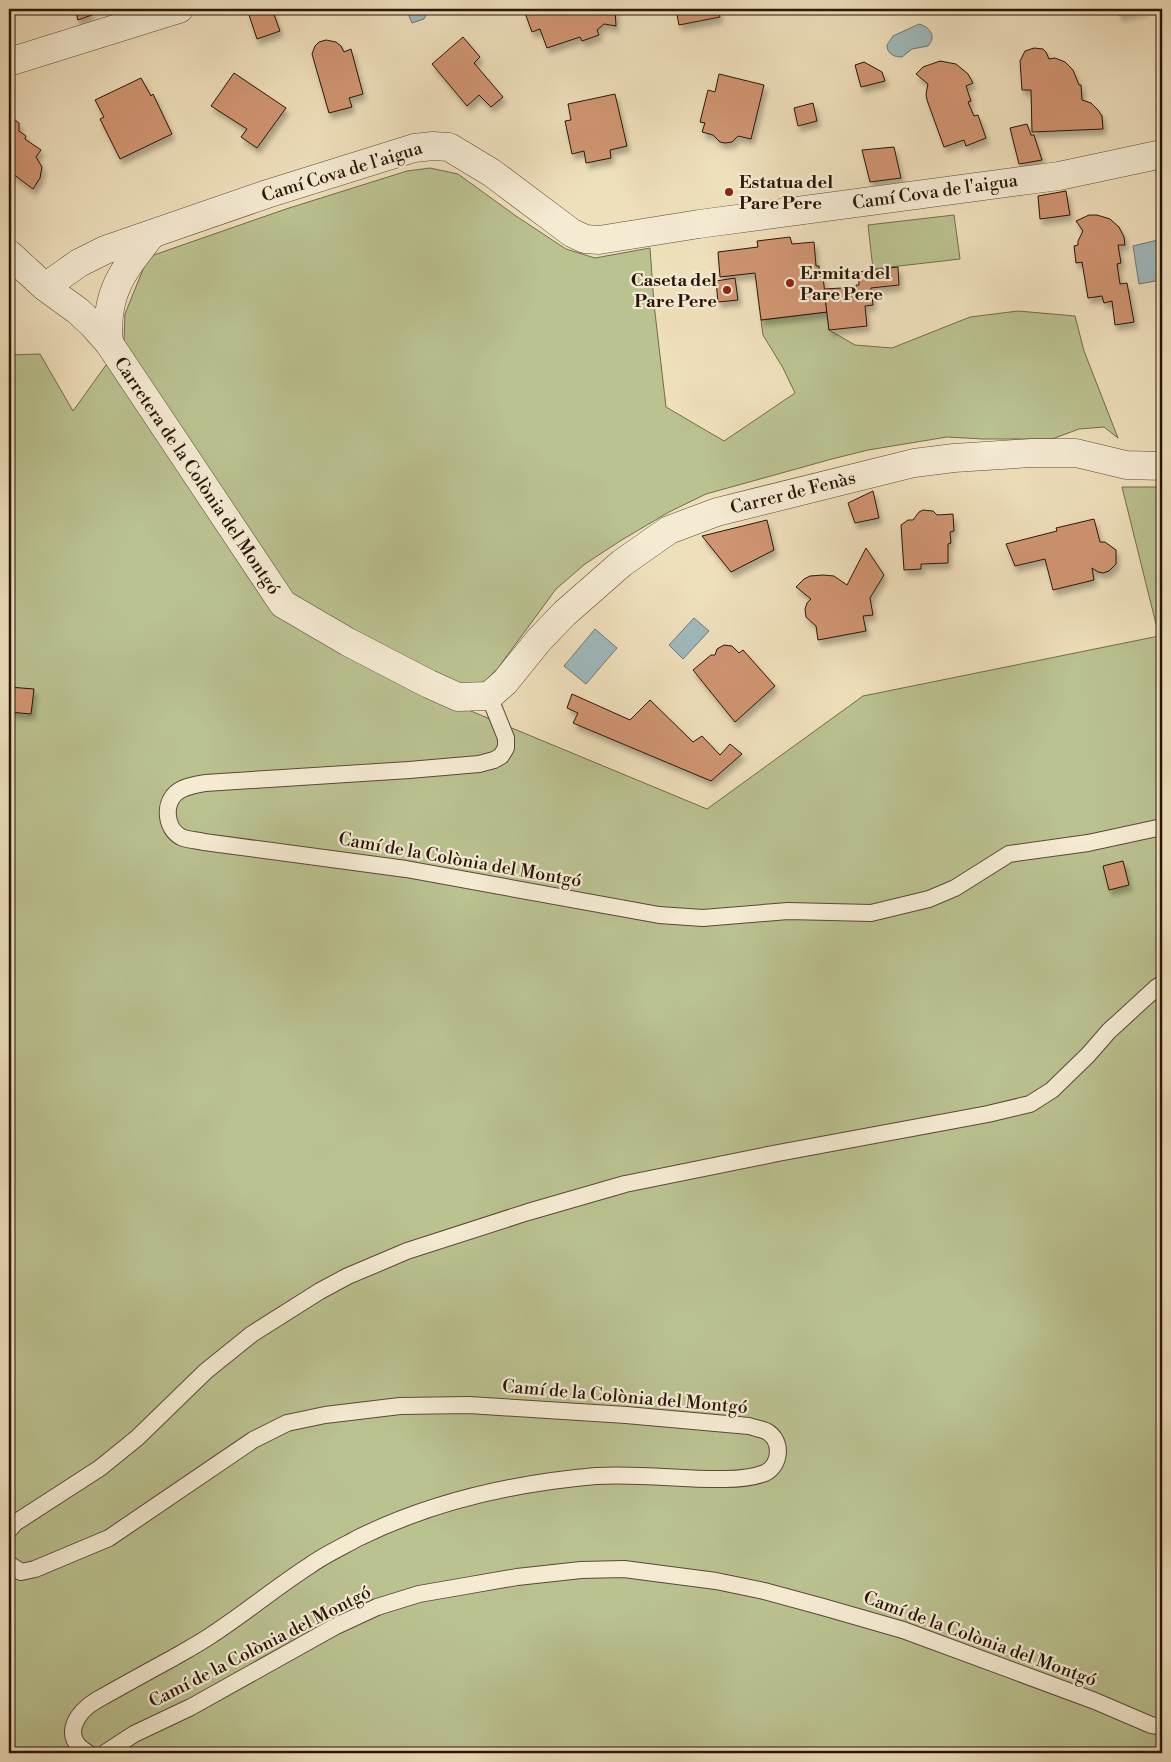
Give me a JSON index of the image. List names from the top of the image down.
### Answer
{
  "streets": {
    "street": ["Camí Cova de l'aigua", "Carretera de la Colònia del Montgó", "Carrer de Fenàs"],
    "lane": ["Camí de la Colònia del Montgó"]
  },
  "crossings": [
    ["Camí Cova de l'aigua", "Carretera de la Colònia del Montgó"],
    ["Carretera de la Colònia del Montgó", "Carrer de Fenàs"],
    ["Carretera de la Colònia del Montgó", "Camí de la Colònia del Montgó"],
    ["Carrer de Fenàs", "Camí de la Colònia del Montgó"]
  ],
  "places": ["Estatua del Pare Pere", "Ermita del Pare Pere", "Caseta del Pare Pere"]
}
